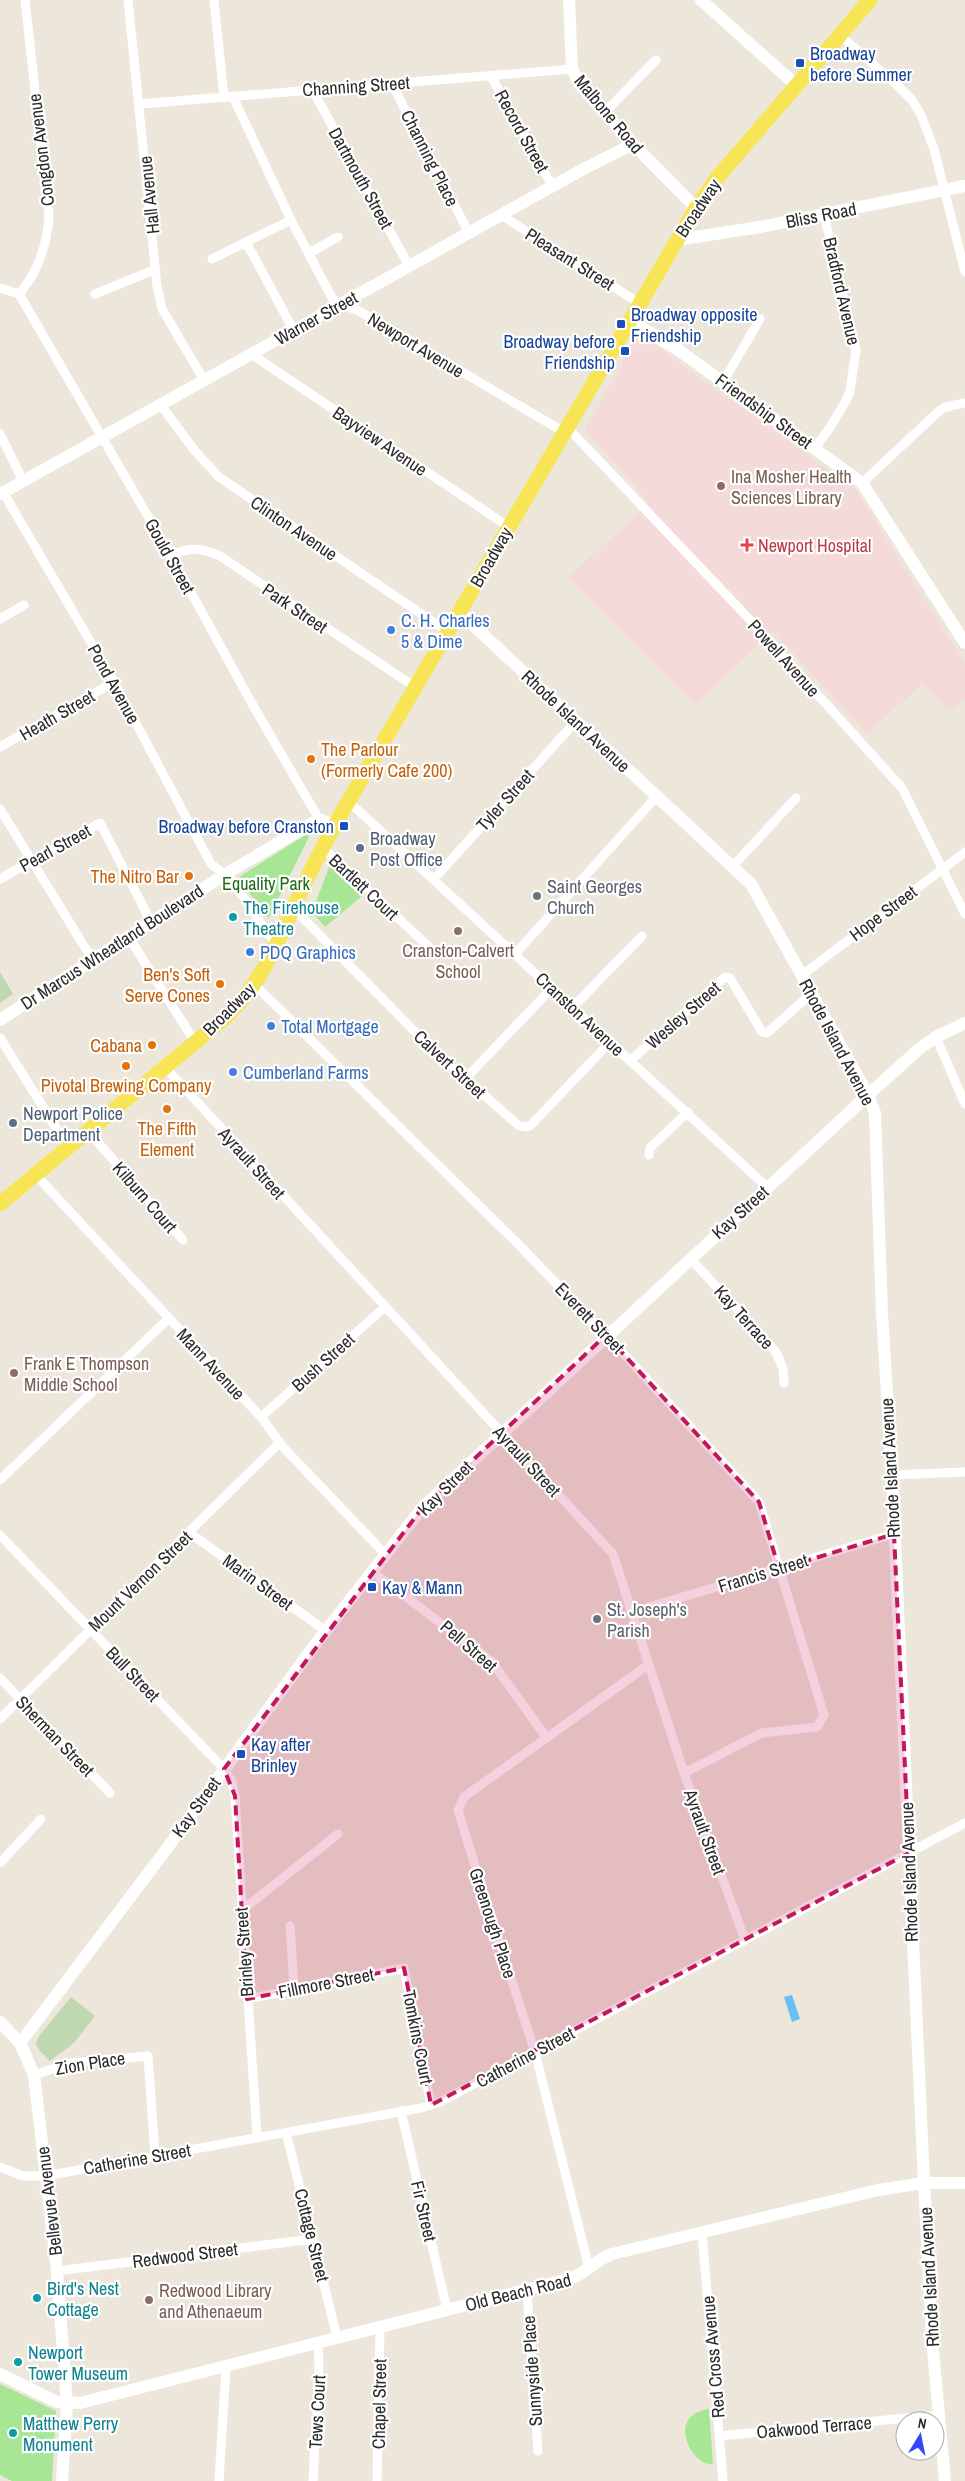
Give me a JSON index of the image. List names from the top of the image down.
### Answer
{
  "streets": {
    "main road": ["Broadway"],
    "street": [
      "Channing Street",
      "Malbone Road",
      "Record Street",
      "Congdon Avenue",
      "Channing Place",
      "Dartmouth Street",
      "Hall Avenue",
      "Bliss Road",
      "Pleasant Street",
      "Bradford Avenue",
      "Warner Street",
      "Newport Avenue",
      "Friendship Street",
      "Bayview Avenue",
      "Clinton Avenue",
      "Gould Street",
      "Park Street",
      "Powell Avenue",
      "Pond Avenue",
      "Heath Street",
      "Rhode Island Avenue",
      "Tyler Street",
      "Pearl Street",
      "Bartlett Court",
      "Hope Street",
      "Dr Marcus Wheatland Boulevard",
      "Cranston Avenue",
      "Wesley Street",
      "Calvert Street",
      "Ayrault Street",
      "Kilburn Court",
      "Kay Street",
      "Kay Terrace",
      "Everett Street",
      "Bush Street",
      "Mann Avenue",
      "Francis Street",
      "Mount Vernon Street",
      "Marin Street",
      "Pell Street",
      "Bull Street",
      "Sherman Street",
      "Greenough Place",
      "Brinley Street",
      "Fillmore Street",
      "Tomkins Court",
      "Catherine Street",
      "Zion Place",
      "Bellevue Avenue",
      "Fir Street",
      "Cottage Street",
      "Redwood Street",
      "Old Beach Road",
      "Red Cross Avenue",
      "Sunnyside Place",
      "Chapel Street",
      "Tews Court",
      "Oakwood Terrace"
    ]
  },
  "crossings": [
    ["Channing Street", "Malbone Road"],
    ["Channing Street", "Record Street"],
    ["Channing Street", "Channing Place"],
    ["Channing Street", "Dartmouth Street"],
    ["Channing Street", "Hall Avenue"],
    ["Malbone Road", "Broadway"],
    ["Malbone Road", "Warner Street"],
    ["Record Street", "Warner Street"],
    ["Congdon Avenue", "Gould Street"],
    ["Channing Place", "Warner Street"],
    ["Dartmouth Street", "Warner Street"],
    ["Hall Avenue", "Warner Street"],
    ["Broadway", "Bliss Road"],
    ["Broadway", "Pleasant Street"],
    ["Broadway", "Newport Avenue"],
    ["Broadway", "Friendship Street"],
    ["Broadway", "Bayview Avenue"],
    ["Broadway", "Clinton Avenue"],
    ["Broadway", "Park Street"],
    ["Broadway", "Powell Avenue"],
    ["Broadway", "Pond Avenue"],
    ["Broadway", "Rhode Island Avenue"],
    ["Broadway", "Bartlett Court"],
    ["Broadway", "Cranston Avenue"],
    ["Broadway", "Calvert Street"],
    ["Broadway", "Ayrault Street"],
    ["Broadway", "Kilburn Court"],
    ["Broadway", "Everett Street"],
    ["Broadway", "Mann Avenue"],
    ["Bliss Road", "Bradford Avenue"],
    ["Pleasant Street", "Warner Street"],
    ["Bradford Avenue", "Friendship Street"],
    ["Warner Street", "Newport Avenue"],
    ["Warner Street", "Bayview Avenue"],
    ["Warner Street", "Clinton Avenue"],
    ["Warner Street", "Gould Street"],
    ["Warner Street", "Pond Avenue"],
    ["Newport Avenue", "Powell Avenue"],
    ["Gould Street", "Park Street"],
    ["Gould Street", "Dr Marcus Wheatland Boulevard"],
    ["Powell Avenue", "Hope Street"],
    ["Pond Avenue", "Heath Street"],
    ["Pond Avenue", "Dr Marcus Wheatland Boulevard"],
    ["Rhode Island Avenue", "Tyler Street"],
    ["Rhode Island Avenue", "Hope Street"],
    ["Rhode Island Avenue", "Wesley Street"],
    ["Rhode Island Avenue", "Kay Street"],
    ["Rhode Island Avenue", "Francis Street"],
    ["Rhode Island Avenue", "Catherine Street"],
    ["Rhode Island Avenue", "Old Beach Road"],
    ["Tyler Street", "Cranston Avenue"],
    ["Pearl Street", "Dr Marcus Wheatland Boulevard"],
    ["Cranston Avenue", "Wesley Street"],
    ["Cranston Avenue", "Calvert Street"],
    ["Cranston Avenue", "Kay Street"],
    ["Ayrault Street", "Kay Street"],
    ["Ayrault Street", "Everett Street"],
    ["Ayrault Street", "Bush Street"],
    ["Ayrault Street", "Francis Street"],
    ["Ayrault Street", "Greenough Place"],
    ["Ayrault Street", "Catherine Street"],
    ["Kay Street", "Kay Terrace"],
    ["Kay Street", "Everett Street"],
    ["Kay Street", "Mann Avenue"],
    ["Kay Street", "Marin Street"],
    ["Kay Street", "Pell Street"],
    ["Kay Street", "Bull Street"],
    ["Kay Street", "Brinley Street"],
    ["Kay Street", "Bellevue Avenue"],
    ["Everett Street", "Francis Street"],
    ["Bush Street", "Mann Avenue"],
    ["Mann Avenue", "Mount Vernon Street"],
    ["Mount Vernon Street", "Marin Street"],
    ["Mount Vernon Street", "Bull Street"],
    ["Mount Vernon Street", "Sherman Street"],
    ["Pell Street", "Greenough Place"],
    ["Bull Street", "Brinley Street"],
    ["Greenough Place", "Catherine Street"],
    ["Greenough Place", "Old Beach Road"],
    ["Brinley Street", "Fillmore Street"],
    ["Brinley Street", "Catherine Street"],
    ["Fillmore Street", "Tomkins Court"],
    ["Tomkins Court", "Catherine Street"],
    ["Catherine Street", "Zion Place"],
    ["Catherine Street", "Bellevue Avenue"],
    ["Catherine Street", "Fir Street"],
    ["Catherine Street", "Cottage Street"],
    ["Zion Place", "Bellevue Avenue"],
    ["Bellevue Avenue", "Redwood Street"],
    ["Bellevue Avenue", "Old Beach Road"],
    ["Fir Street", "Old Beach Road"],
    ["Cottage Street", "Redwood Street"],
    ["Cottage Street", "Old Beach Road"],
    ["Old Beach Road", "Red Cross Avenue"],
    ["Old Beach Road", "Sunnyside Place"],
    ["Old Beach Road", "Chapel Street"],
    ["Old Beach Road", "Tews Court"],
    ["Red Cross Avenue", "Oakwood Terrace"]
  ],
  "parks": ["Equality Park"],
  "places": {
    "transit": [
      "Broadway before Summer",
      "Broadway opposite Friendship",
      "Broadway before Friendship",
      "Broadway before Cranston",
      "Kay & Mann",
      "Kay after Brinley"
    ],
    "other": [
      "Ina Mosher Health Sciences Library",
      "C. H. Charles 5 & Dime",
      "The Parlour (Formerly Cafe 200)",
      "Broadway Post Office",
      "The Nitro Bar",
      "Saint Georges Church",
      "The Firehouse Theatre",
      "Cranston-Calvert School",
      "PDQ Graphics",
      "Ben's Soft Serve Cones",
      "Total Mortgage",
      "Cabana",
      "Pivotal Brewing Company",
      "Cumberland Farms",
      "The Fifth Element",
      "Newport Police Department",
      "Frank E Thompson Middle School",
      "St. Joseph's Parish",
      "Bird's Nest Cottage",
      "Redwood Library and Athenaeum",
      "Newport Tower Museum",
      "Matthew Perry Monument"
    ],
    "health": ["Newport Hospital"]
  },
  "north": "top"
}
